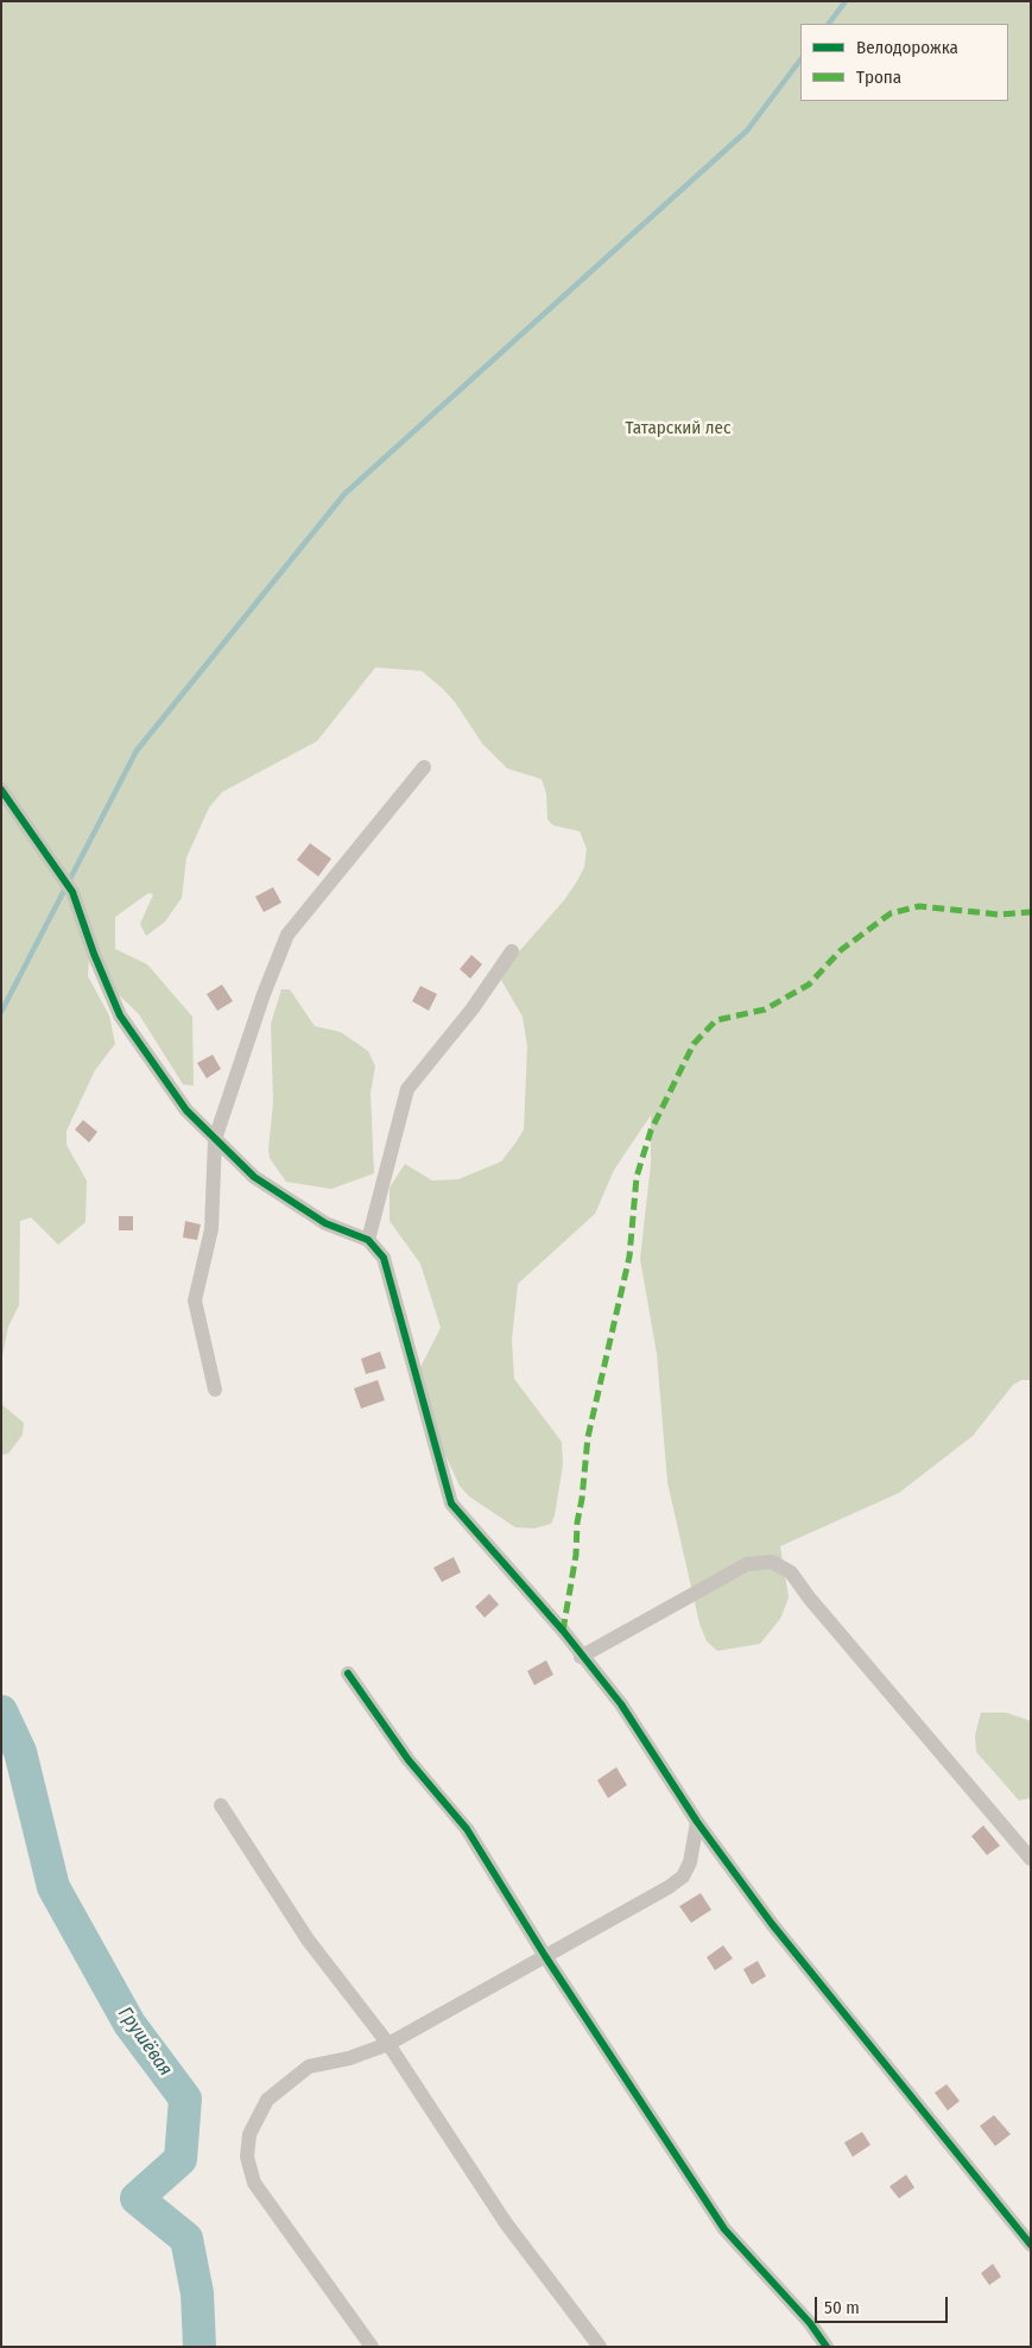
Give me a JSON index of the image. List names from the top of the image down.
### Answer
{
  "water": ["Грушёвая"],
  "parks": ["Татарский лес"],
  "legend": ["Велодорожка", "Тропа"],
  "scale_bar": "50 m"
}
